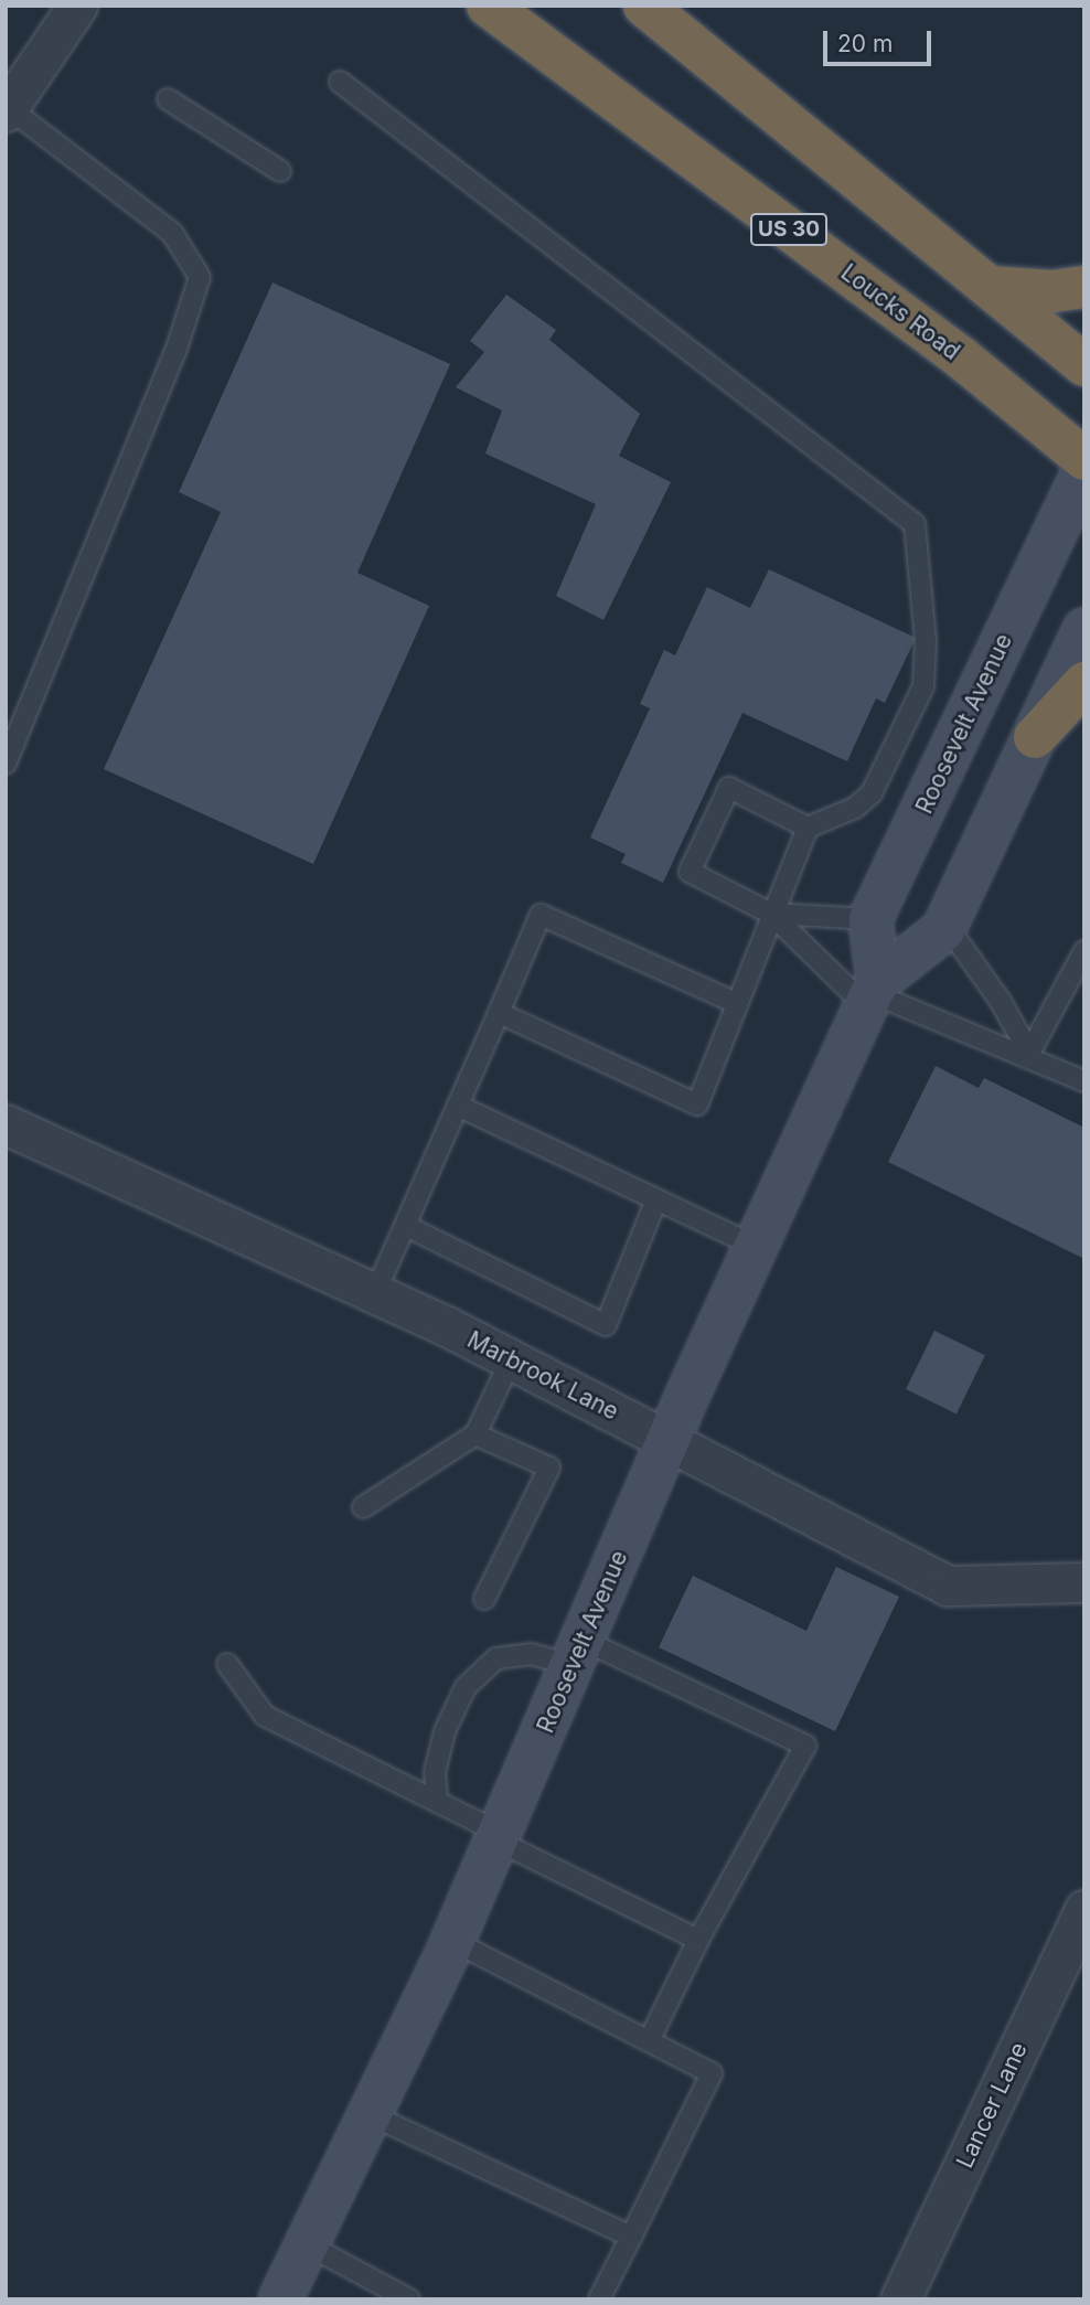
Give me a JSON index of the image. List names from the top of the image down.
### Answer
{
  "streets": {
    "highway": ["US 30", "Loucks Road"],
    "main road": ["Roosevelt Avenue"],
    "street": ["Marbrook Lane", "Lancer Lane"]
  },
  "crossings": [
    ["Roosevelt Avenue", "Marbrook Lane"]
  ],
  "scale_bar": "20 m"
}
